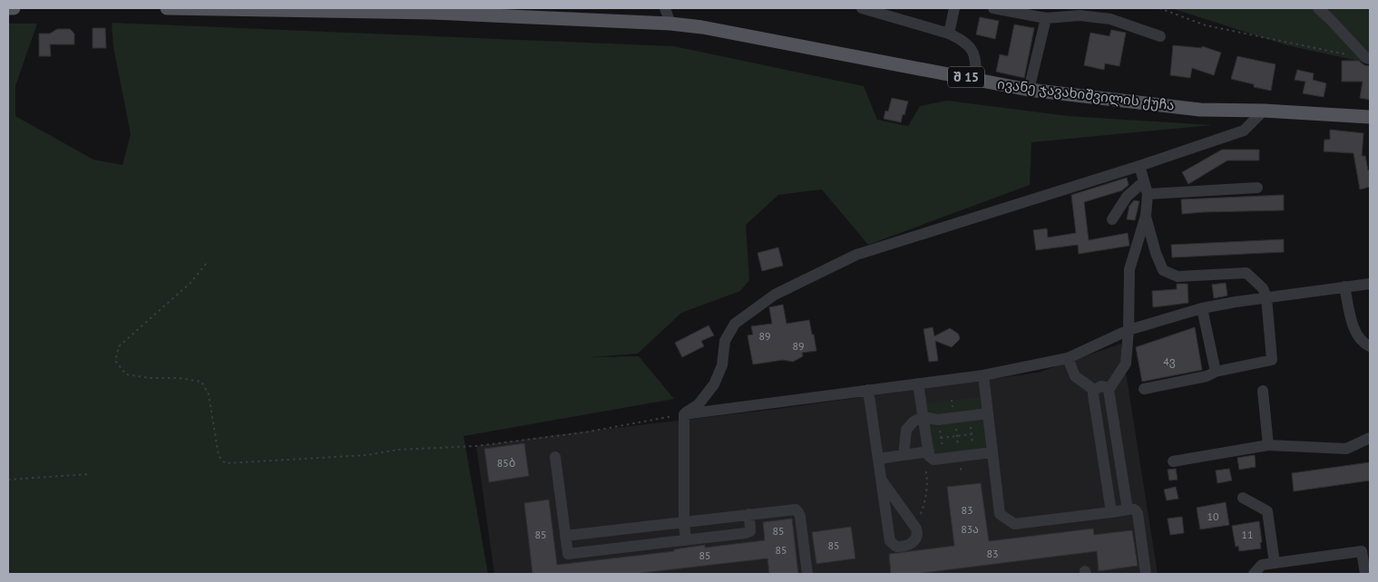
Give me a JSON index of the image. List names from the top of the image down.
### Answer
{
  "streets": {
    "main road": ["შ 15", "ივანე ჯავახიშვილის ქუჩა"]
  },
  "crossings": [
    ["შ 15", "ივანე ჯავახიშვილის ქუჩა"]
  ],
  "house_numbers": [
    "89",
    "89",
    "4ვ",
    "85ბ",
    "83",
    "10",
    "83ა",
    "85",
    "85",
    "11",
    "85",
    "85",
    "83",
    "85"
  ]
}
